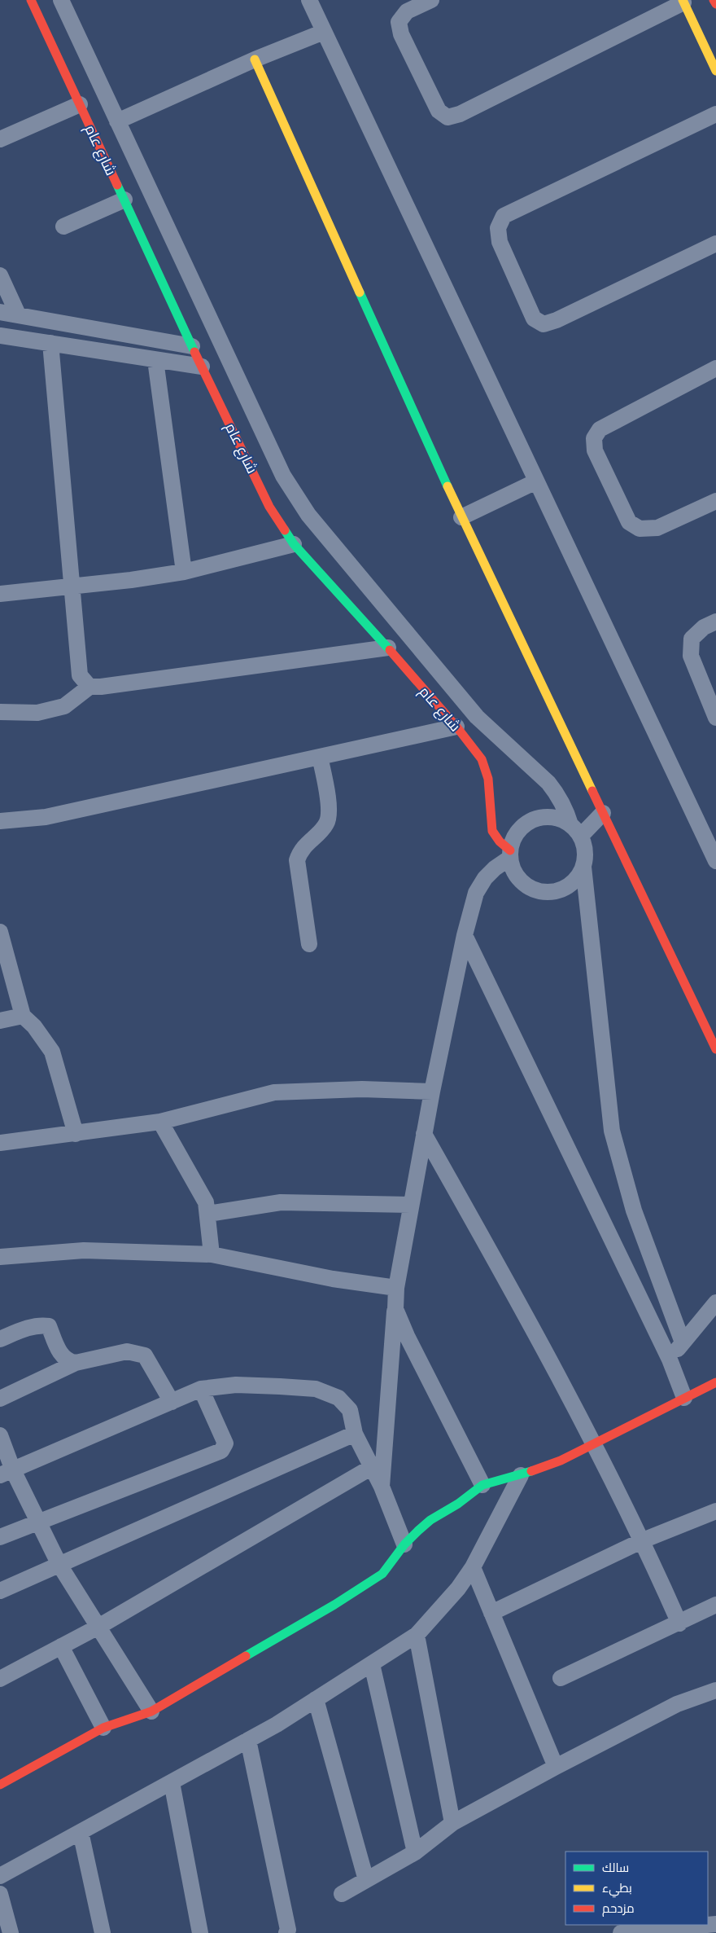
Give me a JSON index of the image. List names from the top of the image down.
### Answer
{
  "streets": {
    "street": ["شارع عام"]
  },
  "legend": ["سالك", "بطيء", "مزدحم"]
}
